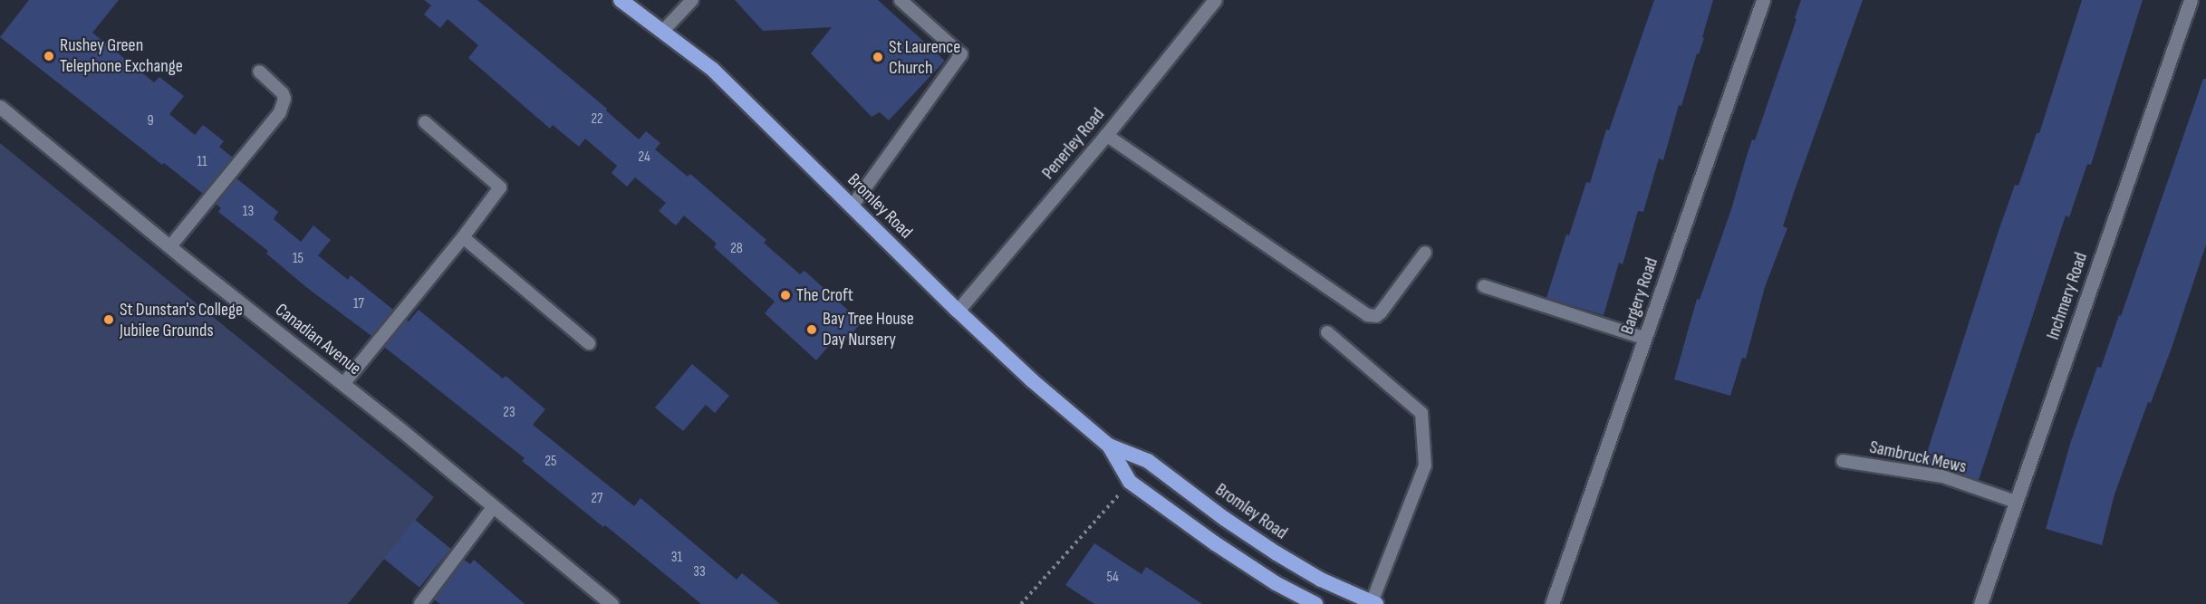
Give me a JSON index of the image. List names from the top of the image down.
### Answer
{
  "streets": {
    "highway": ["Bromley Road"],
    "street": [
      "Penerley Road",
      "Bargery Road",
      "Inchmery Road",
      "Canadian Avenue"
    ],
    "lane": ["Sambruck Mews"]
  },
  "crossings": [
    ["Penerley Road", "Bromley Road"],
    ["Inchmery Road", "Sambruck Mews"]
  ],
  "places": [
    "Rushey Green Telephone Exchange",
    "St Laurence Church",
    "The Croft",
    "St Dunstan's College Jubilee Grounds",
    "Bay Tree House Day Nursery"
  ],
  "house_numbers": [
    "22",
    "9",
    "24",
    "11",
    "13",
    "28",
    "15",
    "17",
    "23",
    "25",
    "27",
    "31",
    "33",
    "54"
  ]
}
